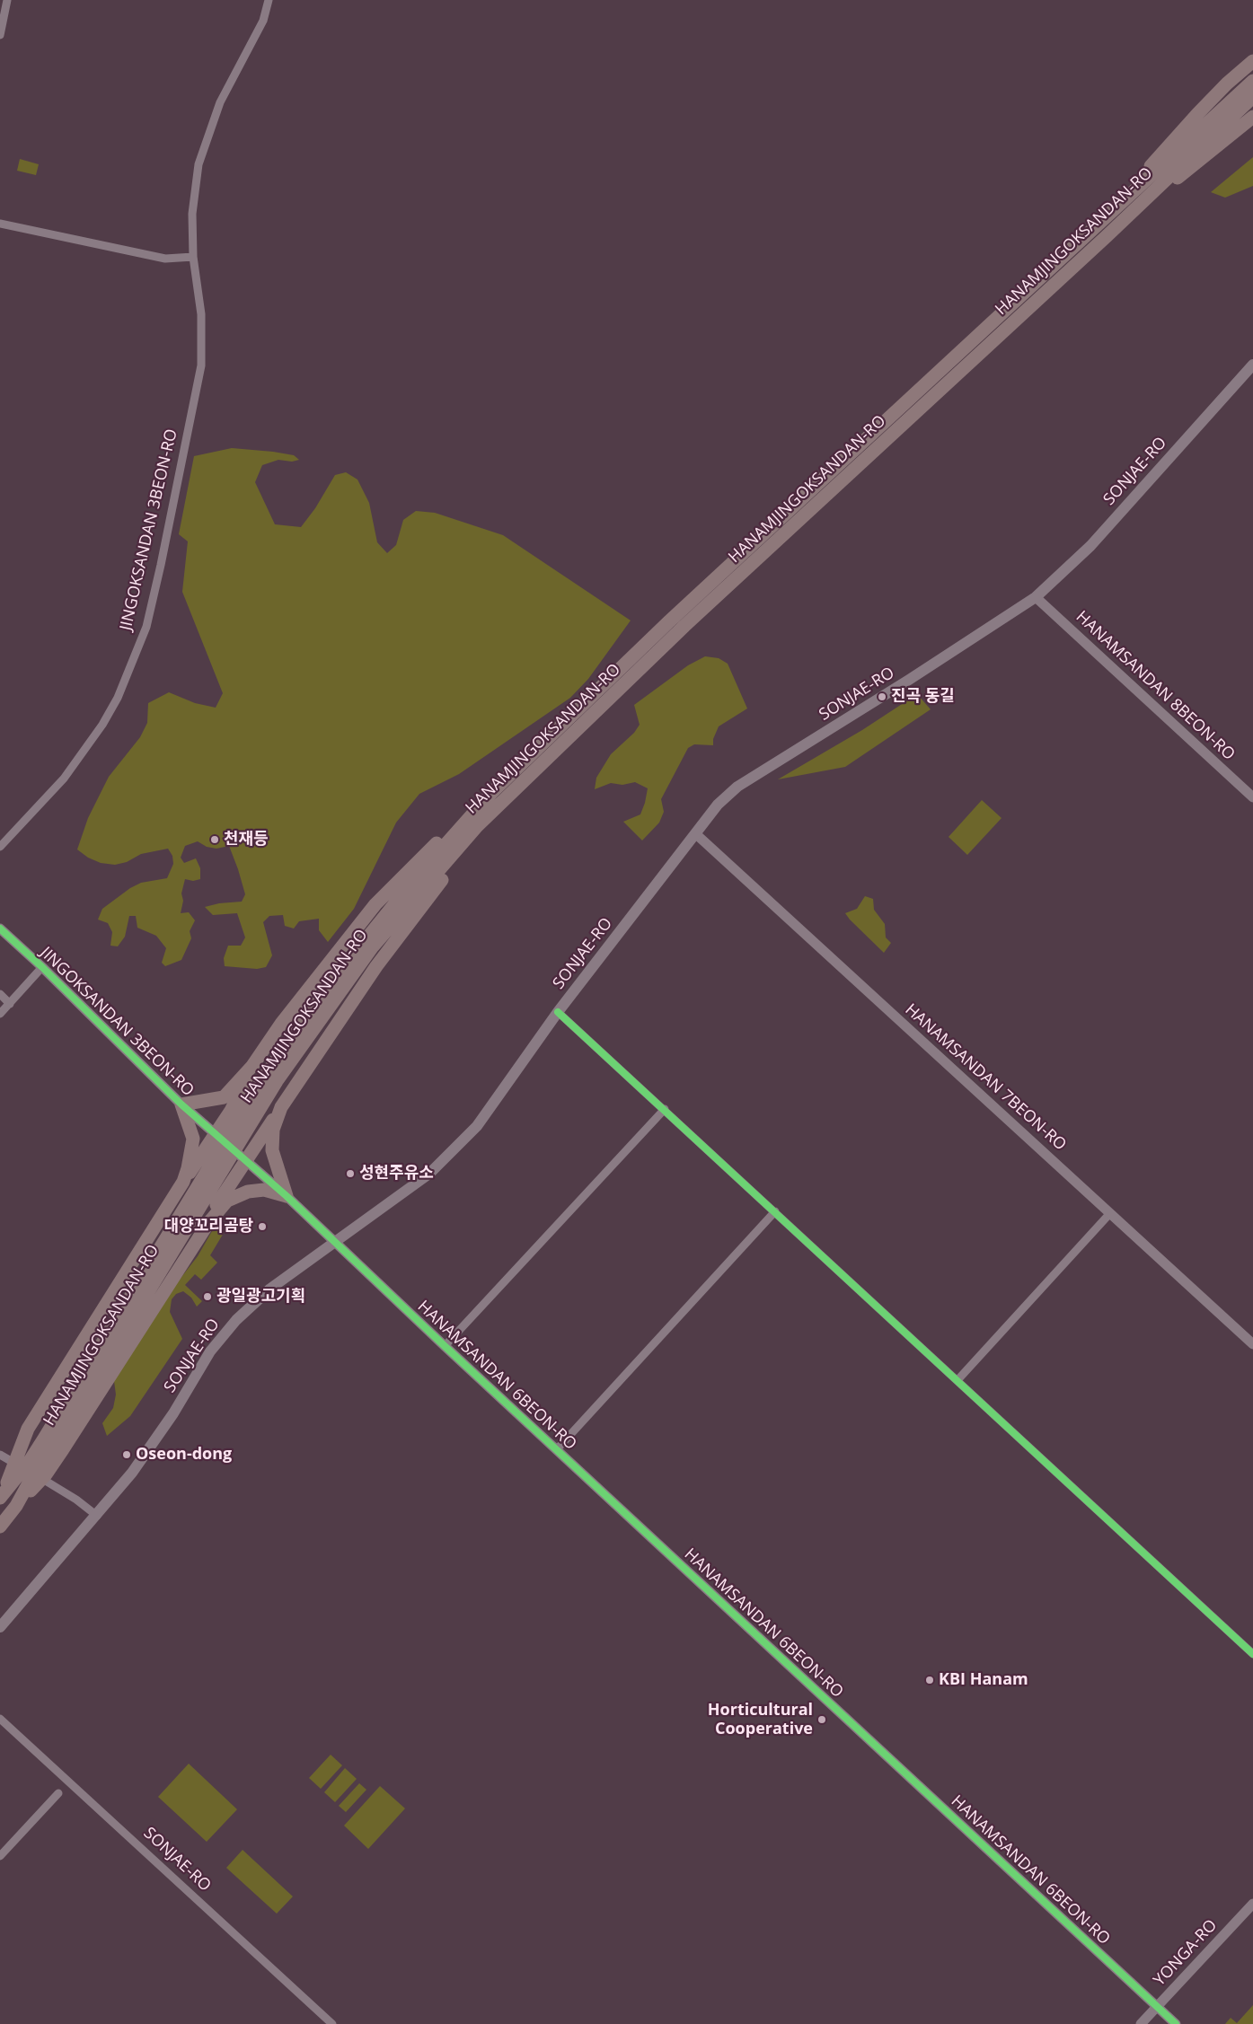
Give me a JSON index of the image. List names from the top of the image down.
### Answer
{
  "streets": {
    "highway": ["HANAMJINGOKSANDAN-RO"],
    "main road": ["SONJAE-RO"],
    "street": [
      "JINGOKSANDAN 3BEON-RO",
      "HANAMSANDAN 8BEON-RO",
      "HANAMSANDAN 7BEON-RO",
      "HANAMSANDAN 6BEON-RO",
      "YONGA-RO"
    ]
  },
  "crossings": [
    ["SONJAE-RO", "HANAMSANDAN 8BEON-RO"],
    ["SONJAE-RO", "HANAMSANDAN 7BEON-RO"],
    ["SONJAE-RO", "HANAMSANDAN 6BEON-RO"],
    ["JINGOKSANDAN 3BEON-RO", "HANAMSANDAN 6BEON-RO"],
    ["HANAMSANDAN 6BEON-RO", "YONGA-RO"]
  ],
  "places": [
    "진곡 동길",
    "천재등",
    "성현주유소",
    "대양꼬리곰탕",
    "광일광고기획",
    "Oseon-dong",
    "KBI Hanam",
    "Horticultural Cooperative"
  ]
}
